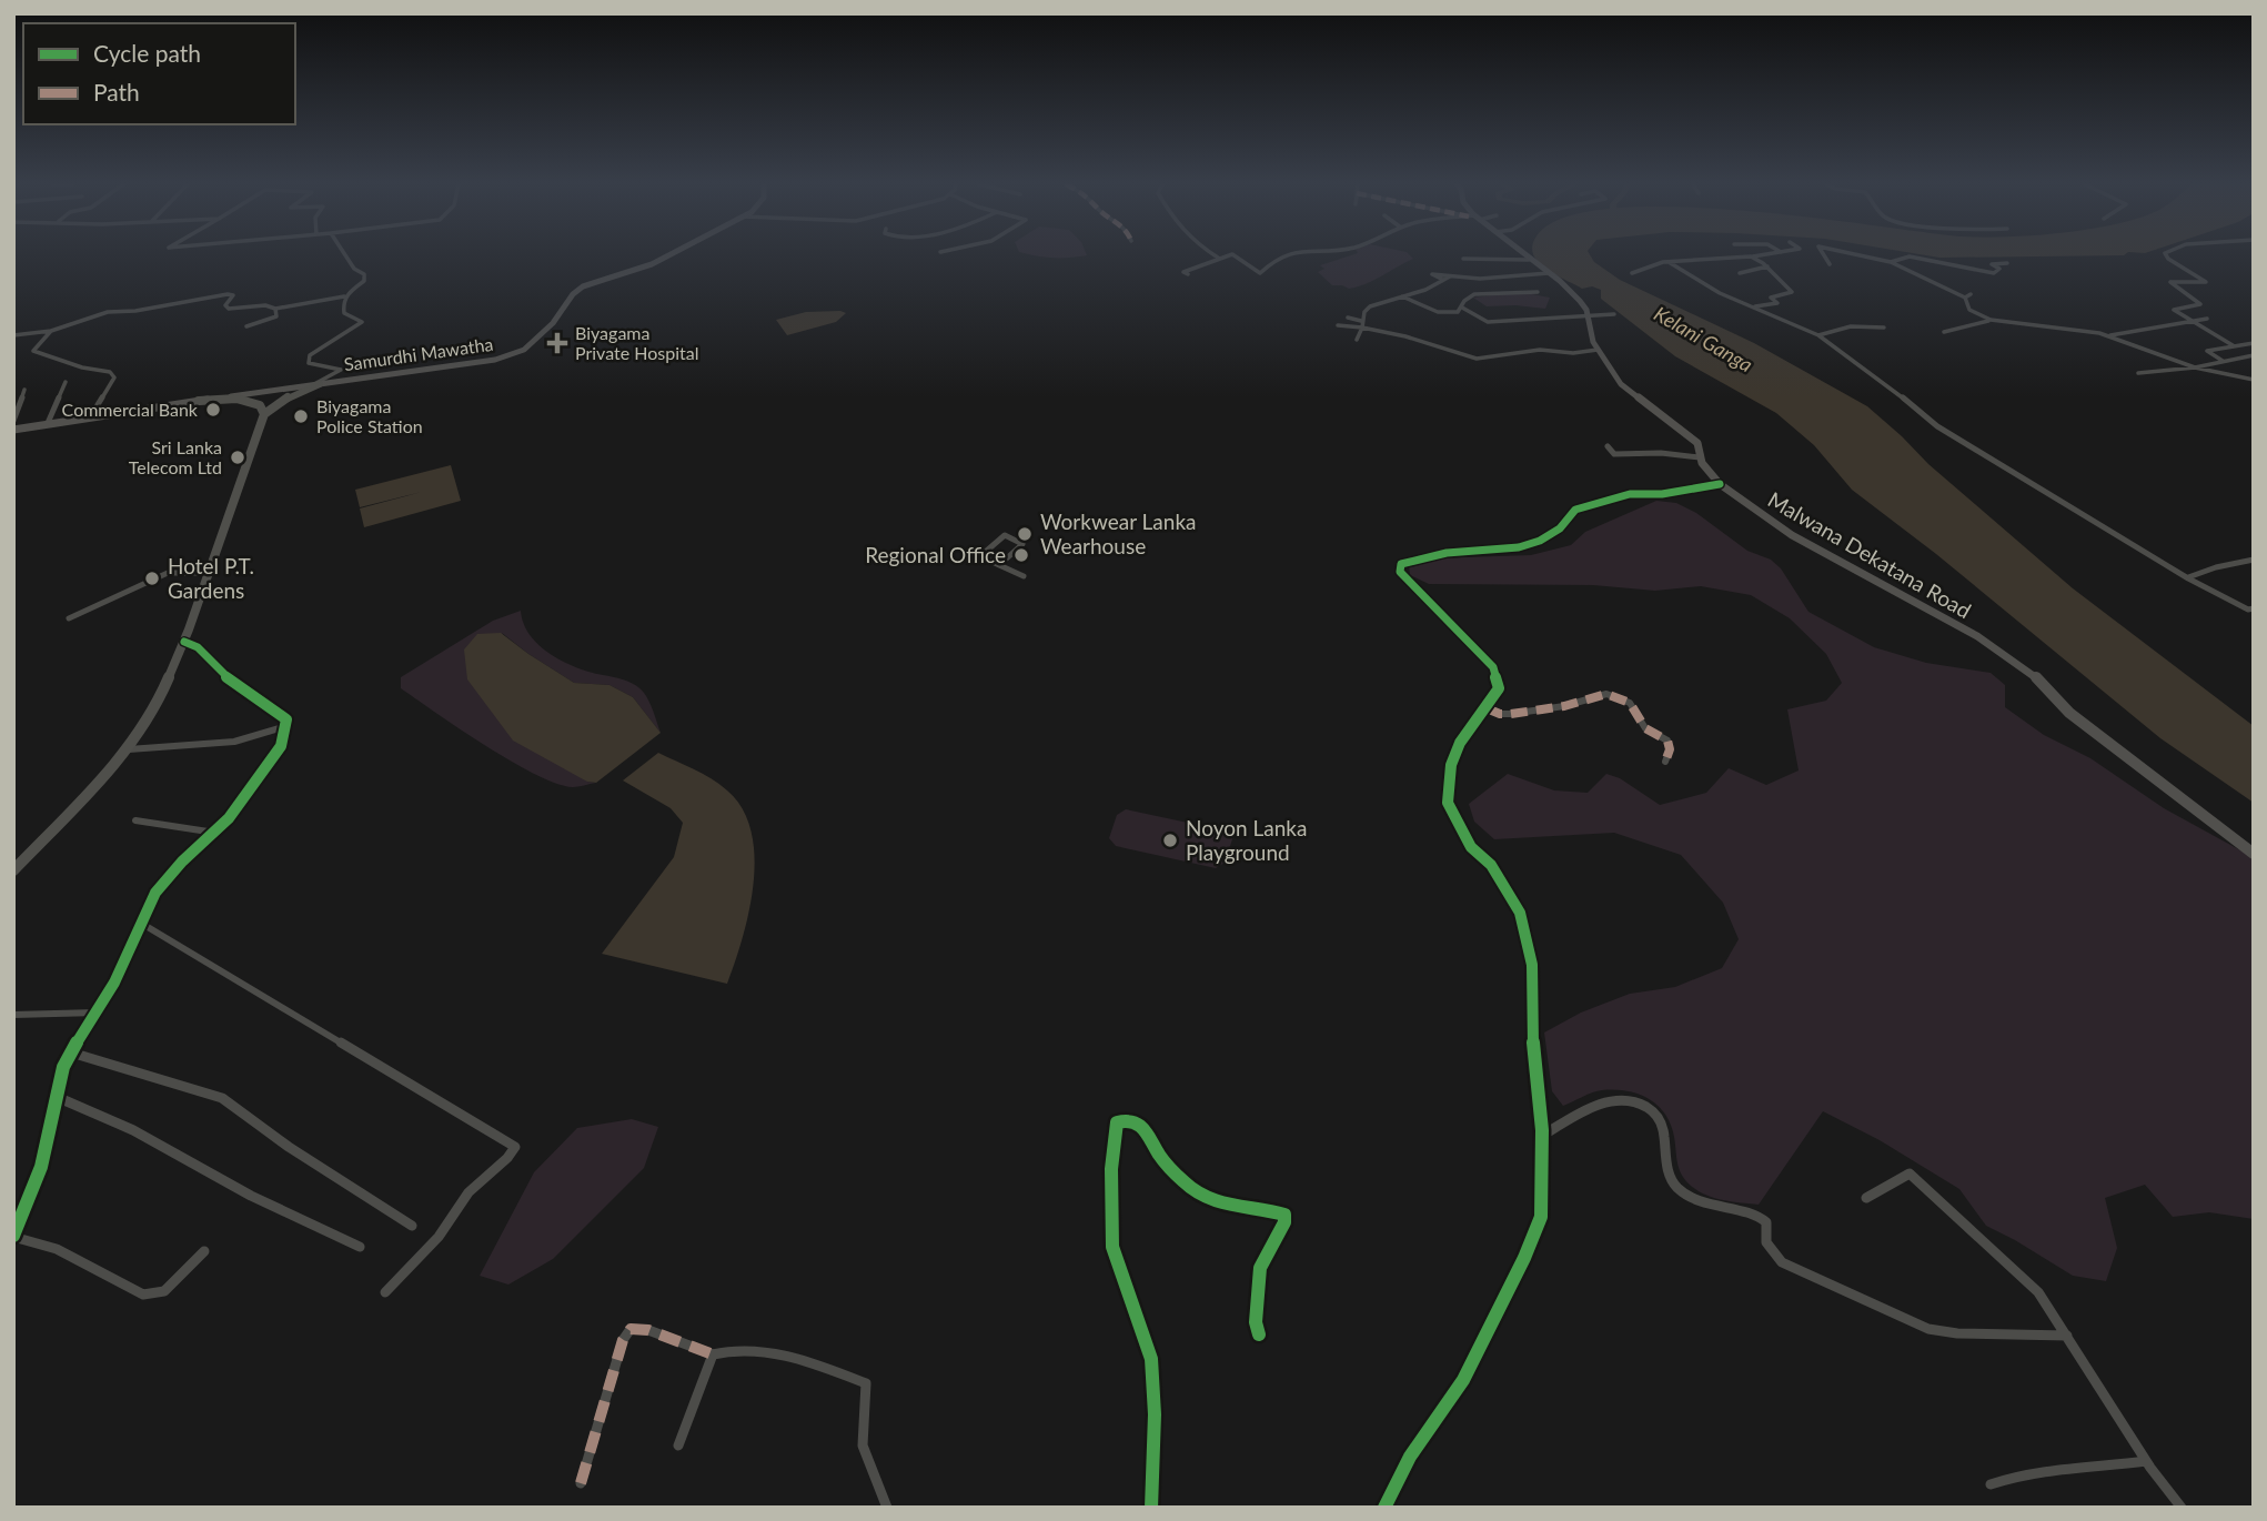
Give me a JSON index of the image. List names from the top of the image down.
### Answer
{
  "streets": {
    "main road": ["Samurdhi Mawatha", "Malwana Dekatana Road"]
  },
  "water": ["Kelani Ganga"],
  "places": {
    "health": ["Biyagama Private Hospital"],
    "other": [
      "Commercial Bank",
      "Biyagama Police Station",
      "Sri Lanka Telecom Ltd",
      "Workwear Lanka Wearhouse",
      "Regional Office",
      "Hotel P.T. Gardens",
      "Noyon Lanka Playground"
    ]
  },
  "legend": ["Cycle path", "Path"]
}
